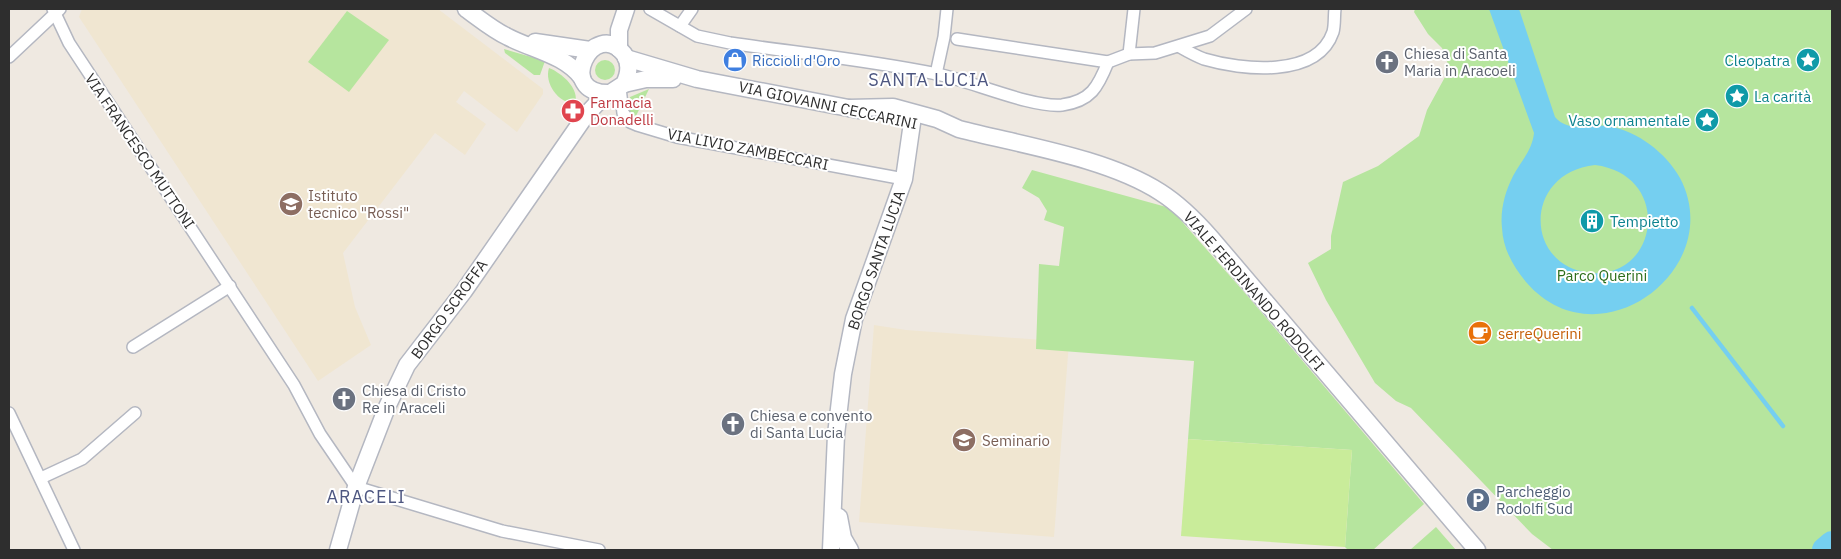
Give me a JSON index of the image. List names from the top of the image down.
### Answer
{
  "streets": {
    "main road": [
      "VIA GIOVANNI CECCARINI",
      "BORGO SANTA LUCIA",
      "VIALE FERDINANDO RODOLFI",
      "BORGO SCROFFA"
    ],
    "street": ["VIA LIVIO ZAMBECCARI", "VIA FRANCESCO MUTTONI"]
  },
  "crossings": [
    ["VIA GIOVANNI CECCARINI", "VIA LIVIO ZAMBECCARI"],
    ["VIA GIOVANNI CECCARINI", "BORGO SANTA LUCIA"],
    ["VIA GIOVANNI CECCARINI", "VIALE FERDINANDO RODOLFI"],
    ["VIA GIOVANNI CECCARINI", "BORGO SCROFFA"],
    ["VIA LIVIO ZAMBECCARI", "BORGO SANTA LUCIA"],
    ["VIA LIVIO ZAMBECCARI", "BORGO SCROFFA"],
    ["VIA FRANCESCO MUTTONI", "BORGO SCROFFA"]
  ],
  "districts": ["SANTA LUCIA", "ARACELI"],
  "parks": ["Parco Querini"],
  "places": {
    "shop": ["Riccioli d'Oro"],
    "place": ["Cleopatra", "La carità", "Vaso ornamentale"],
    "church": ["Chiesa di Santa Maria in Aracoeli", "Chiesa di Cristo Re in Araceli", "Chiesa e convento di Santa Lucia"],
    "pharmacy": ["Farmacia Donadelli"],
    "school or university": ["Istituto tecnico \"Rossi\"", "Seminario"],
    "building": ["Tempietto"],
    "cafe": ["serreQuerini"],
    "parking": ["Parcheggio Rodolfi Sud"]
  }
}
